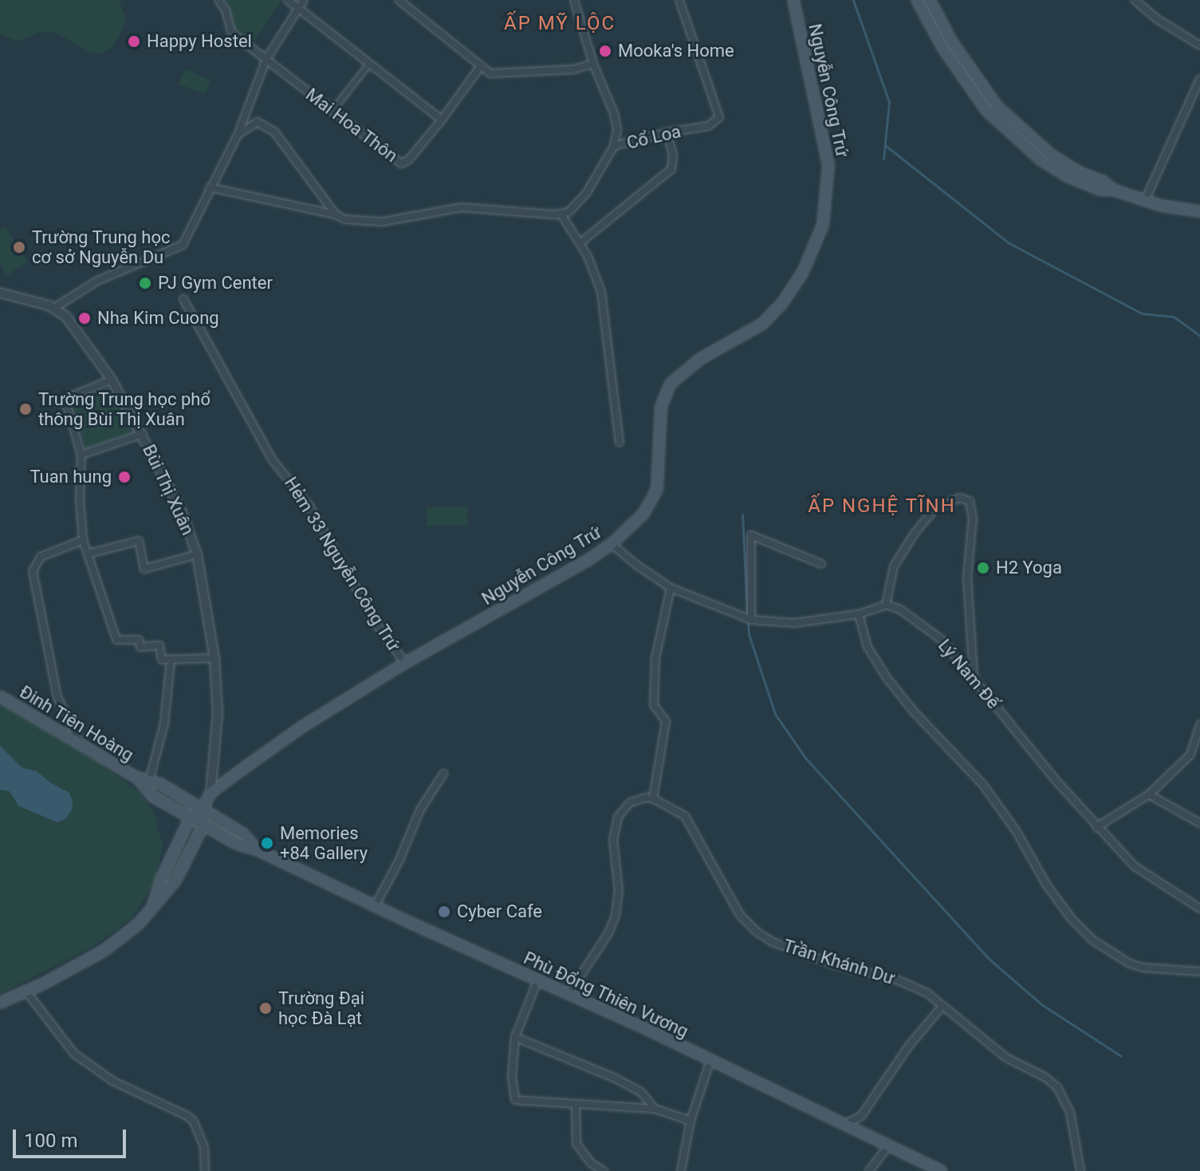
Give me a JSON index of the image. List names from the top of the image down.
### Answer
{
  "streets": {
    "main road": ["Nguyễn Công Trứ", "Đinh Tiên Hoàng", "Phù Đổng Thiên Vương"],
    "street": [
      "Mai Hoa Thôn",
      "Cổ Loa",
      "Bùi Thị Xuân",
      "Hẻm 33 Nguyễn Công Trứ",
      "Lý Nam Đế",
      "Trần Khánh Dư"
    ]
  },
  "crossings": [
    ["Nguyễn Công Trứ", "Bùi Thị Xuân"],
    ["Nguyễn Công Trứ", "Hẻm 33 Nguyễn Công Trứ"],
    ["Đinh Tiên Hoàng", "Phù Đổng Thiên Vương"]
  ],
  "districts": ["ẤP MỸ LỘC", "ẤP NGHỆ TĨNH"],
  "places": [
    "Happy Hostel",
    "Mooka's Home",
    "Trường Trung học cơ sở Nguyễn Du",
    "PJ Gym Center",
    "Nha Kim Cuong",
    "Trường Trung học phổ thông Bùi Thị Xuân",
    "Tuan hung",
    "H2 Yoga",
    "Memories +84 Gallery",
    "Cyber Cafe",
    "Trường Đại học Đà Lạt"
  ],
  "scale_bar": "100 m"
}
